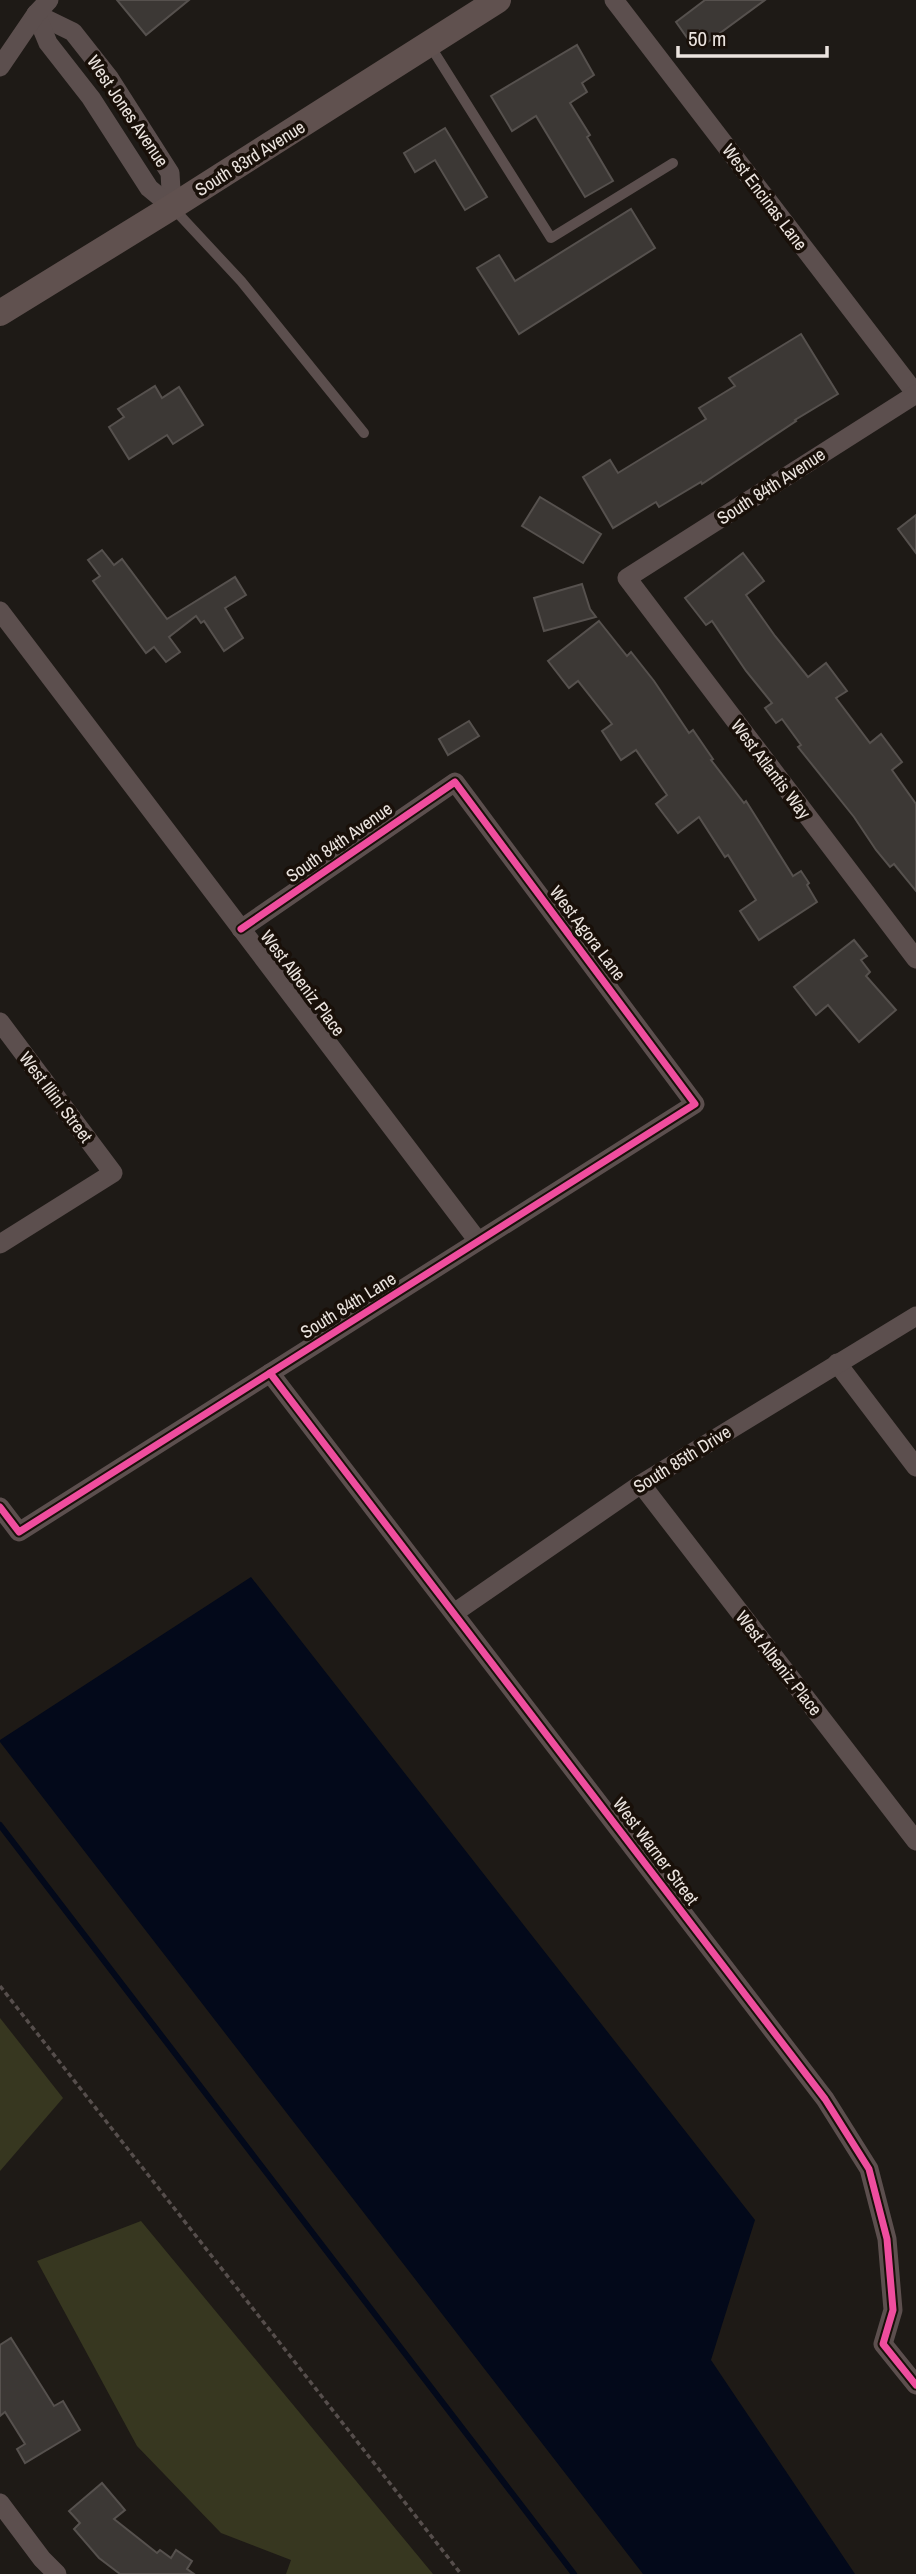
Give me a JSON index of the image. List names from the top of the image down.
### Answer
{
  "streets": {
    "main road": ["South 83rd Avenue"],
    "street": [
      "West Jones Avenue",
      "West Encinas Lane",
      "South 84th Avenue",
      "West Atlantis Way",
      "West Agora Lane",
      "West Albeniz Place",
      "West Illini Street",
      "South 84th Lane",
      "South 85th Drive",
      "West Warner Street"
    ]
  },
  "crossings": [
    ["West Jones Avenue", "South 83rd Avenue"],
    ["West Encinas Lane", "South 84th Avenue"],
    ["South 84th Avenue", "West Atlantis Way"],
    ["South 84th Avenue", "West Agora Lane"],
    ["South 84th Avenue", "West Albeniz Place"],
    ["West Agora Lane", "South 84th Lane"],
    ["West Albeniz Place", "South 84th Lane"],
    ["West Albeniz Place", "South 85th Drive"],
    ["South 84th Lane", "West Warner Street"],
    ["South 85th Drive", "West Warner Street"]
  ],
  "scale_bar": "50 m"
}
